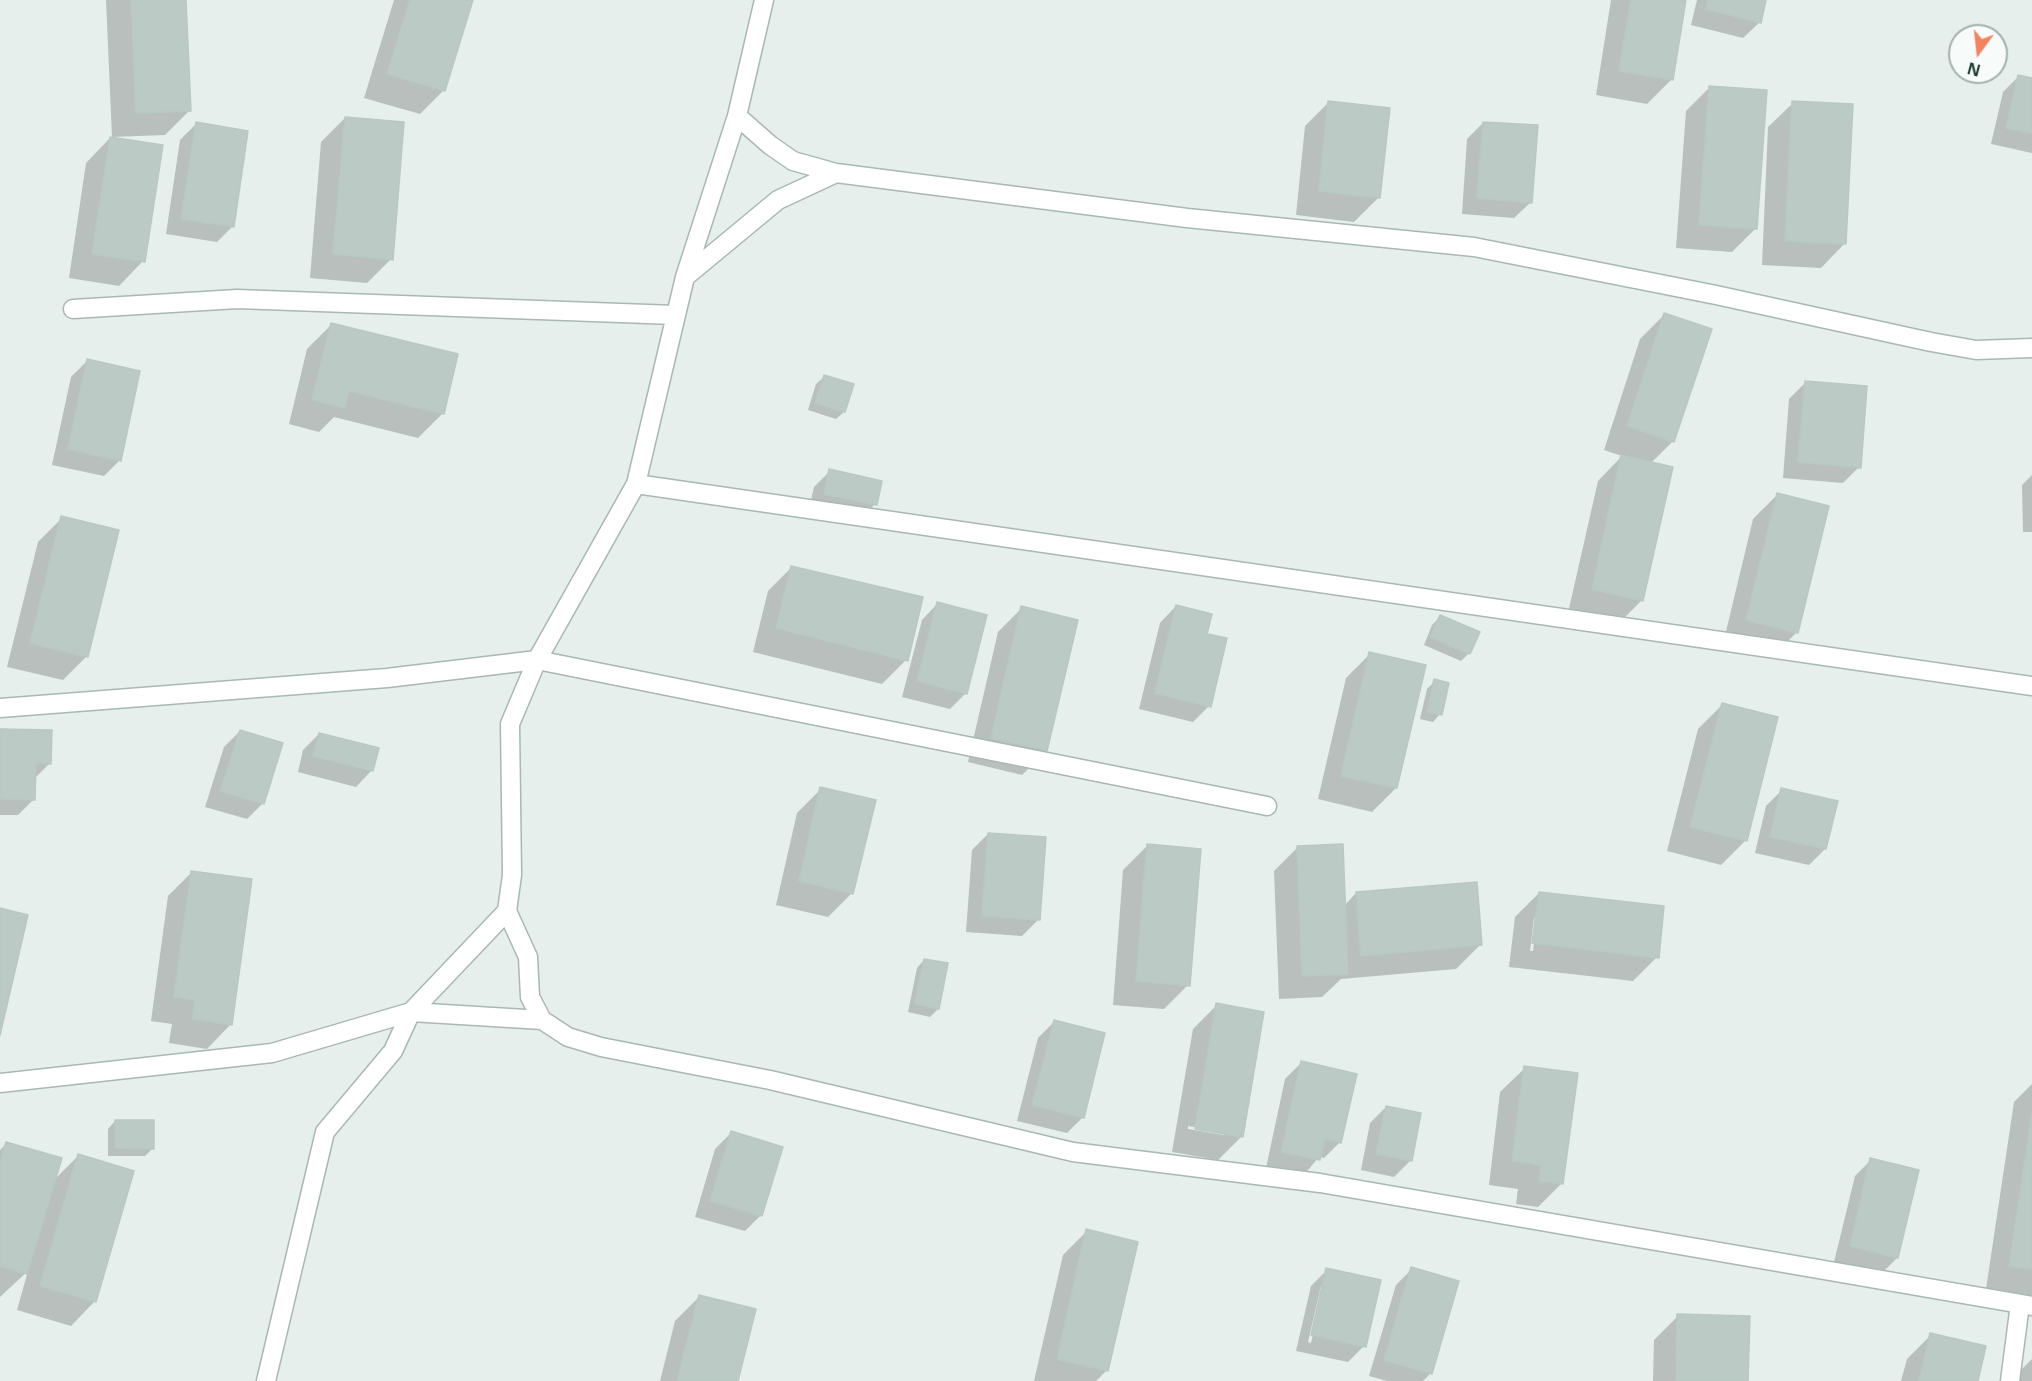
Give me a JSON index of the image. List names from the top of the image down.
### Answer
{
  "north": "bottom"
}
